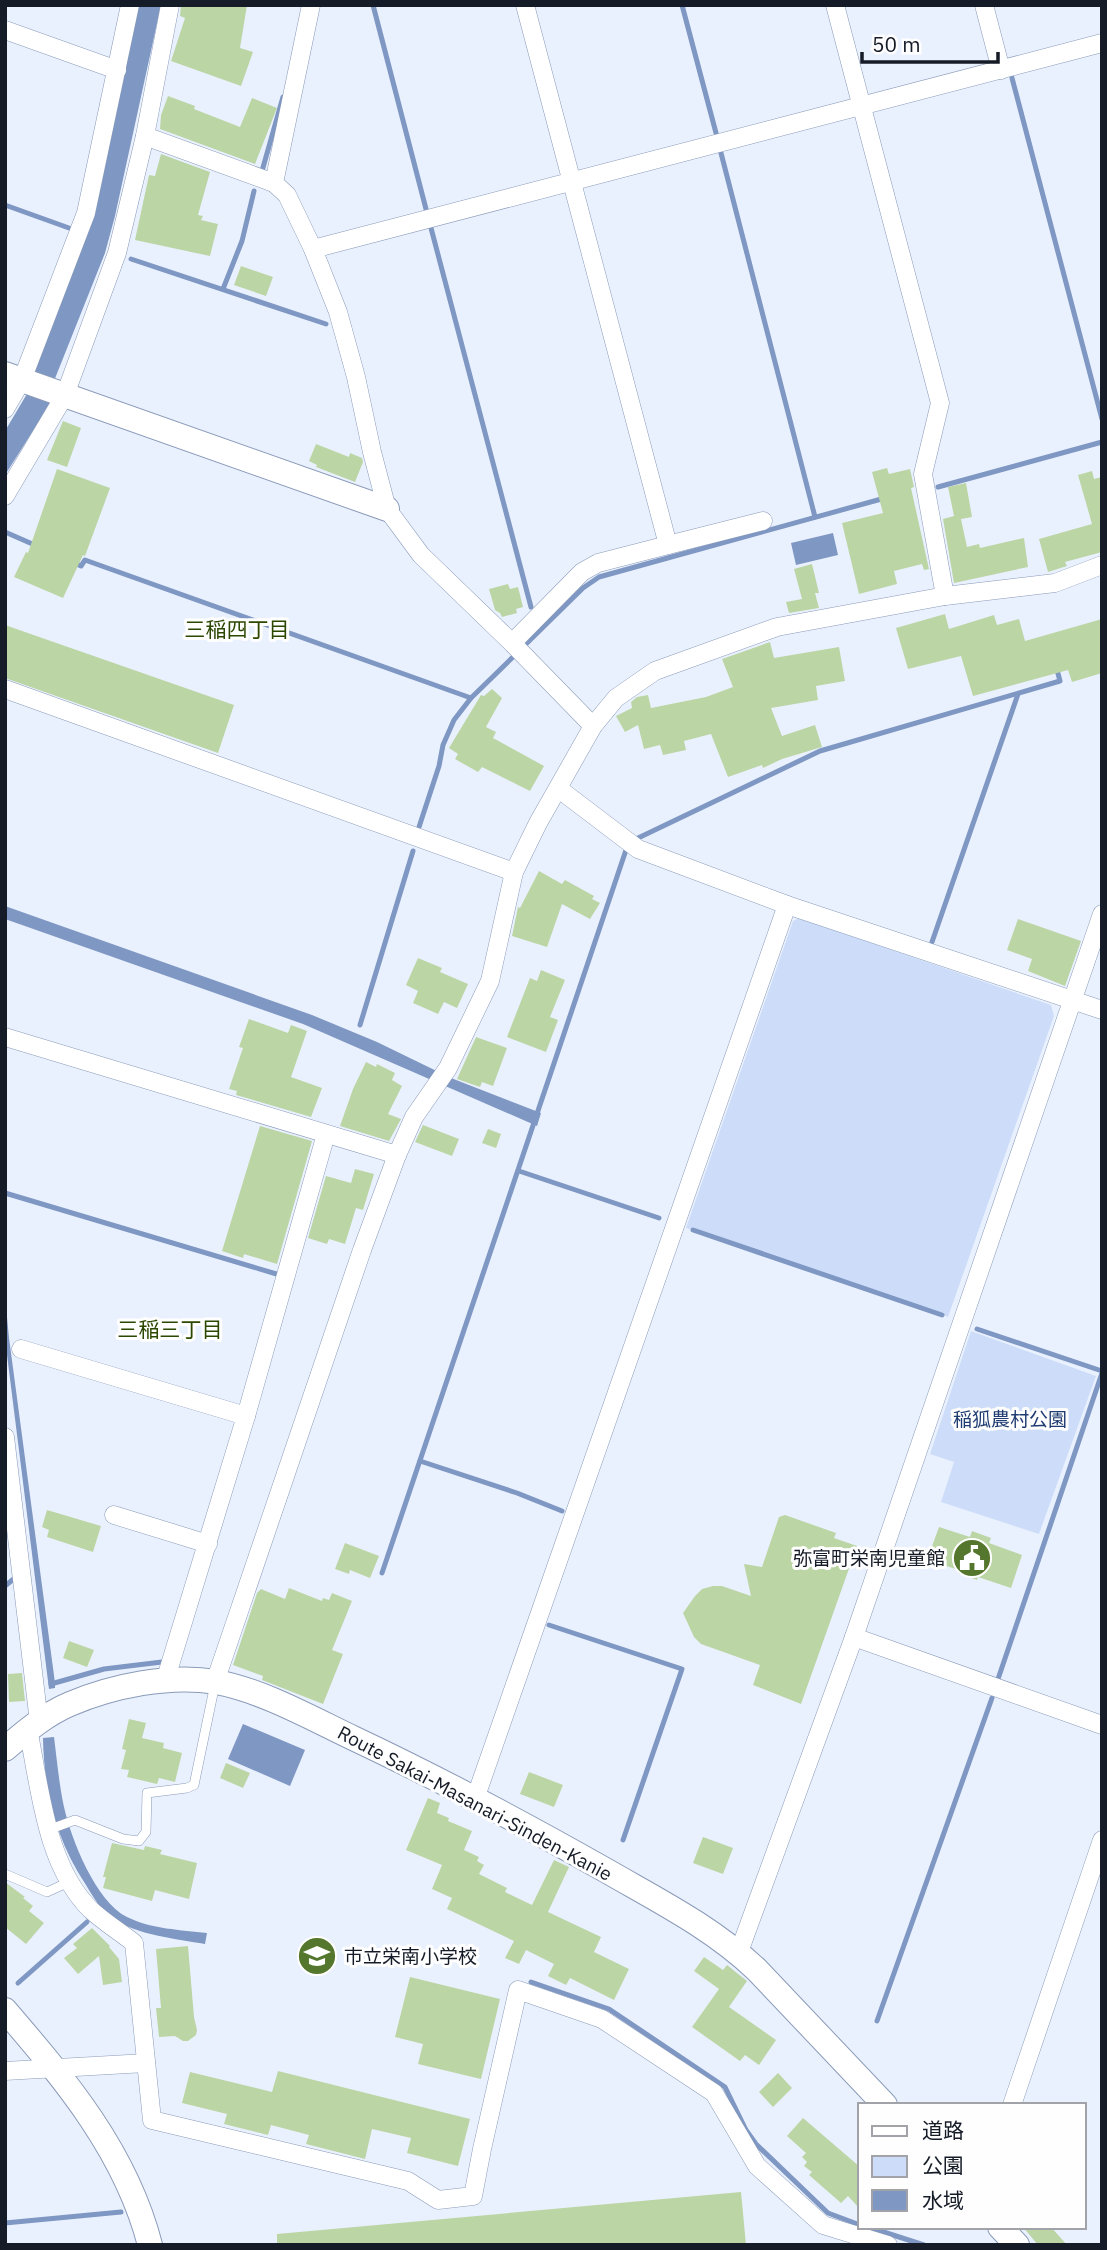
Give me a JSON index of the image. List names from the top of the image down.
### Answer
{
  "streets": {
    "main road": ["Route Sakai-Masanari-Sinden-Kanie"]
  },
  "districts": ["三稲四丁目", "三稲三丁目"],
  "parks": ["稲狐農村公園"],
  "places": {
    "public building": ["弥富町栄南児童館"],
    "school or university": ["市立栄南小学校"]
  },
  "legend": ["道路", "公園", "水域"],
  "scale_bar": "50 m"
}
